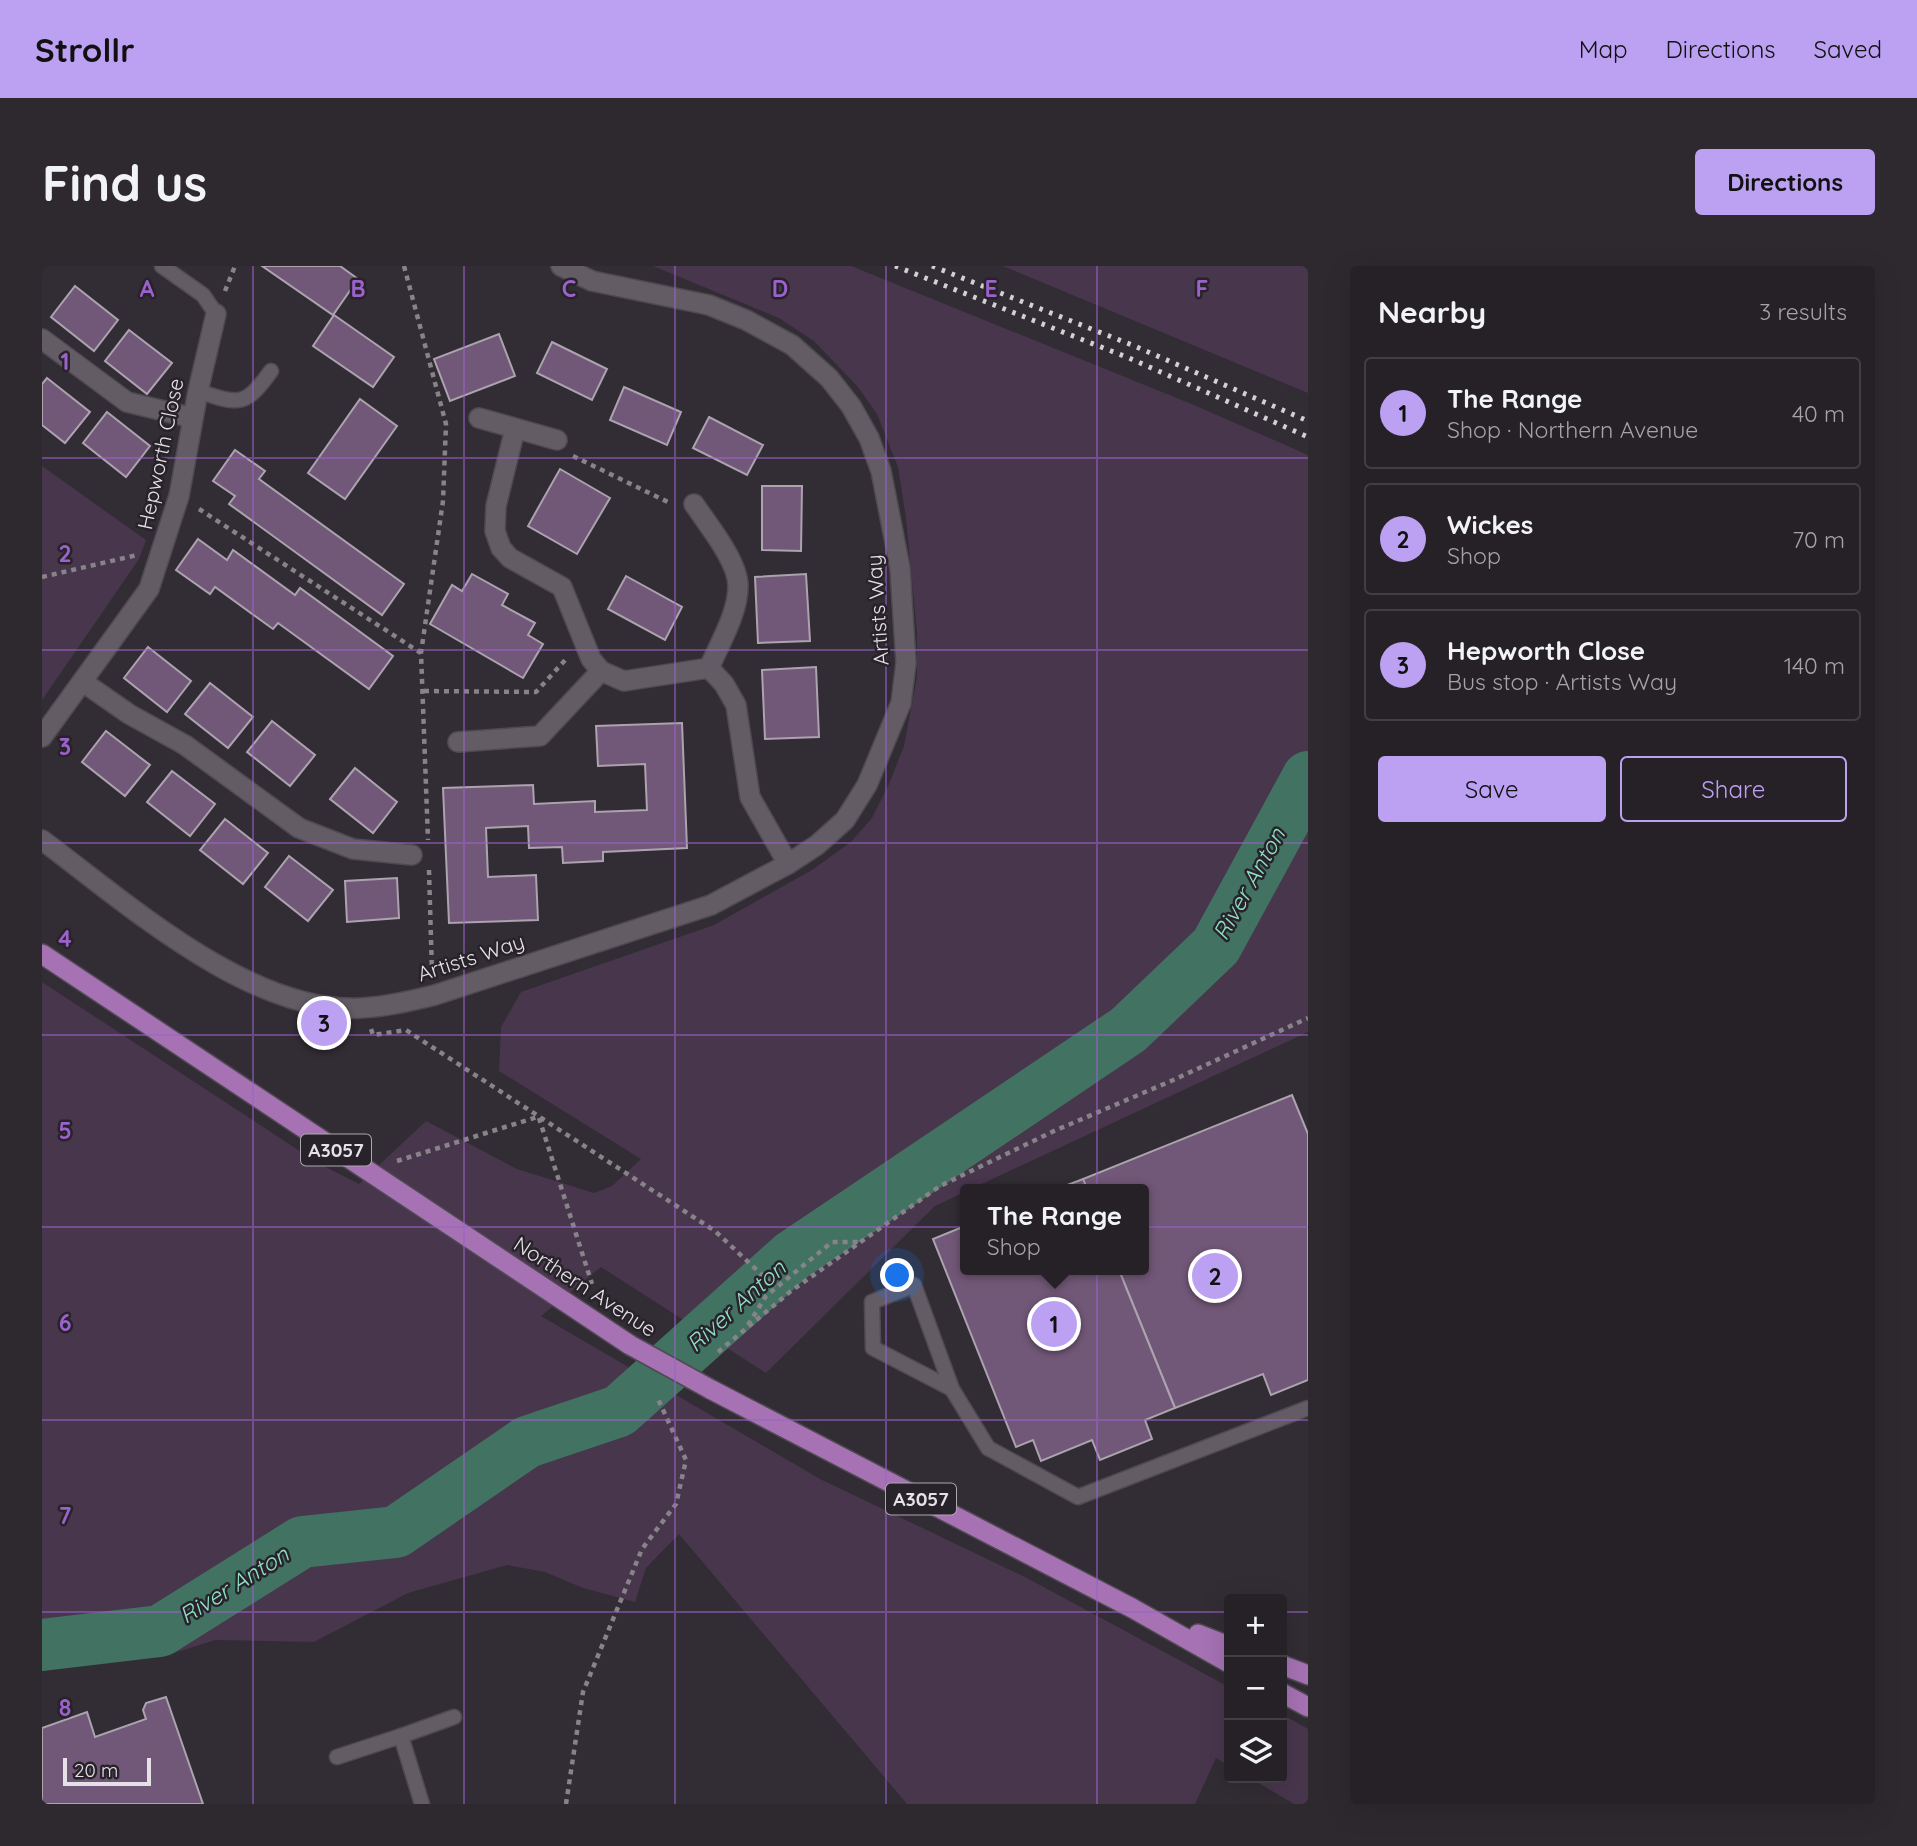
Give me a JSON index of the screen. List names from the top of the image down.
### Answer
{
  "streets": {
    "main road": ["A3057", "Northern Avenue"],
    "street": ["Hepworth Close", "Artists Way"]
  },
  "water": ["River Anton"],
  "scale_bar": "20 m",
  "page": {
    "header": "Strollr",
    "nav": ["Map", "Directions", "Saved"],
    "buttons": [
      "Directions",
      ["Save", "Share"]
    ],
    "title": "Find us",
    "heading": ["Nearby", "3 results"],
    "list": [
      {
        "mark": "1",
        "name": "The Range",
        "note": "Shop · Northern Avenue",
        "value": "40 m"
      },
      {
        "mark": "2",
        "name": "Wickes",
        "note": "Shop",
        "value": "70 m"
      },
      {
        "mark": "3",
        "name": "Hepworth Close",
        "note": "Bus stop · Artists Way",
        "value": "140 m"
      }
    ],
    "pins": ["3", "2", "1"],
    "popup": ["The Range", "Shop"],
    "map_buttons": ["+", "−"],
    "scale": "20 m"
  },
  "grid": {
    "columns": [
      "A",
      "B",
      "C",
      "D",
      "E",
      "F"
    ],
    "rows": [
      "1",
      "2",
      "3",
      "4",
      "5",
      "6",
      "7",
      "8"
    ]
  }
}
